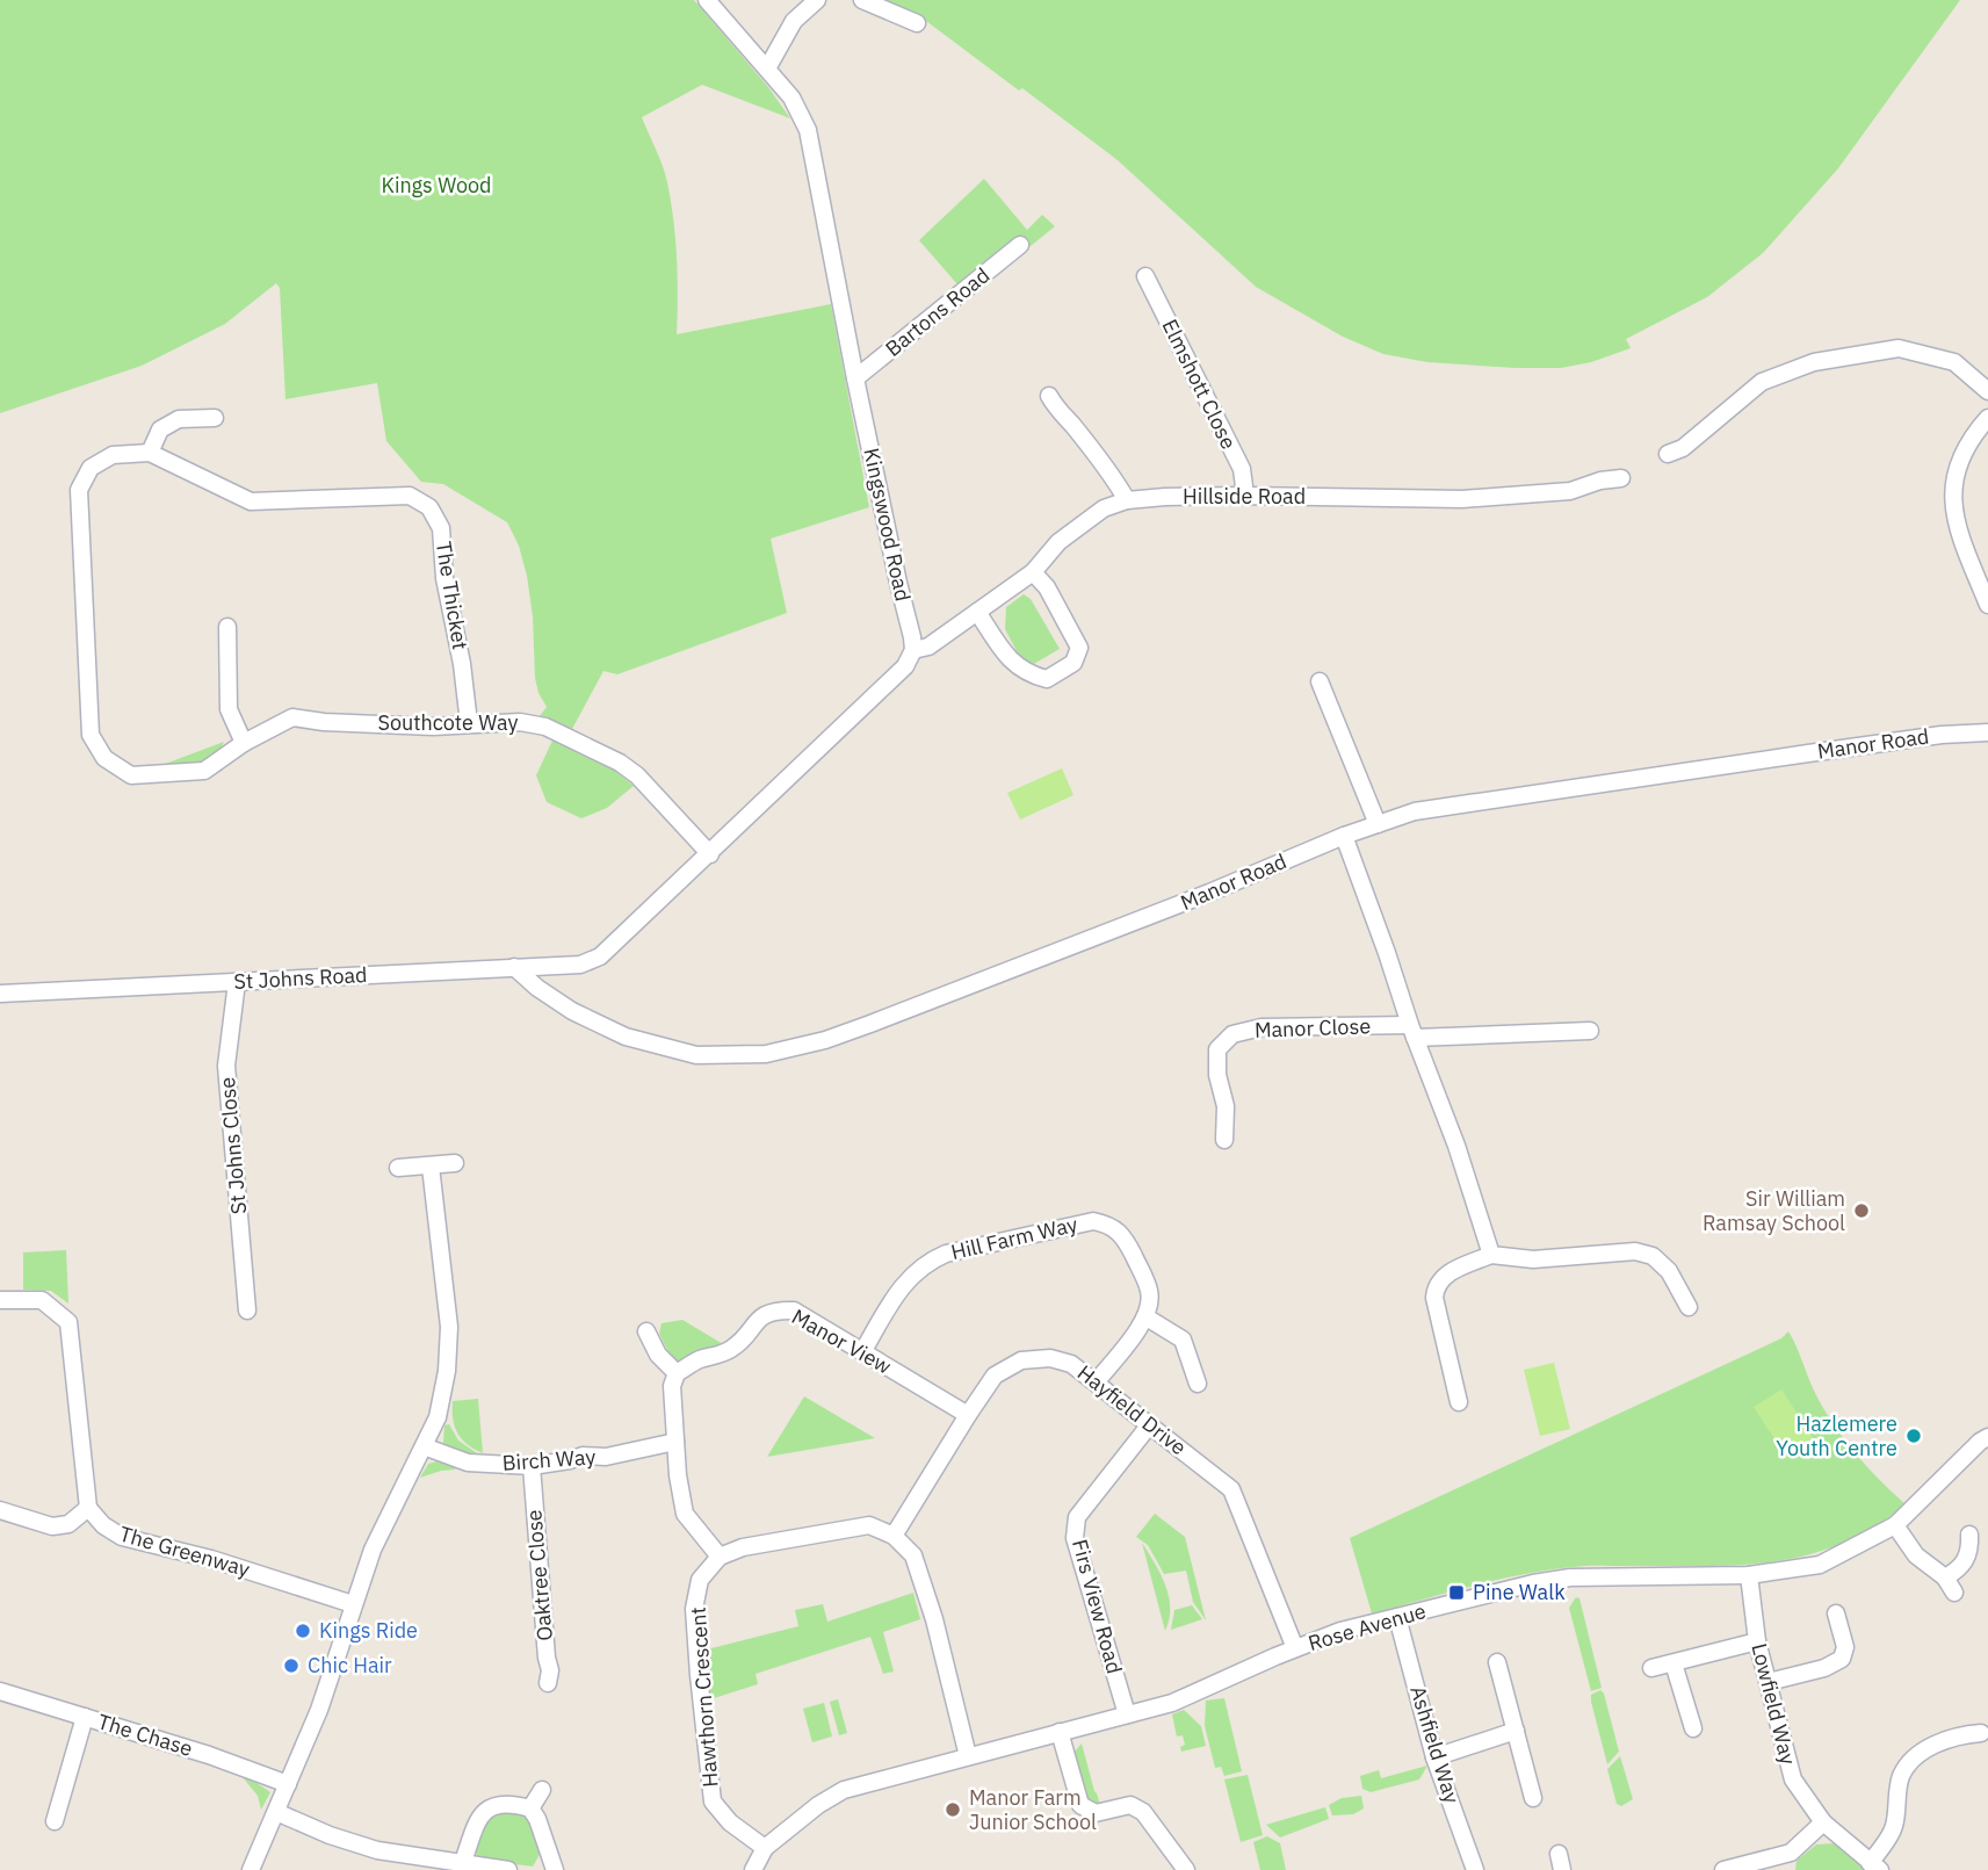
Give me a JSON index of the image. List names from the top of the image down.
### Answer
{
  "streets": {
    "street": [
      "Bartons Road",
      "Elmshott Close",
      "Hillside Road",
      "Kingswood Road",
      "The Thicket",
      "Southcote Way",
      "Manor Road",
      "St Johns Road",
      "Manor Close",
      "St Johns Close",
      "Hill Farm Way",
      "Manor View",
      "Hayfield Drive",
      "Birch Way",
      "The Greenway",
      "Oaktree Close",
      "Firs View Road",
      "Rose Avenue",
      "Hawthorn Crescent",
      "Lowfield Way",
      "The Chase",
      "Ashfield Way"
    ]
  },
  "crossings": [
    ["Bartons Road", "Kingswood Road"],
    ["Elmshott Close", "Hillside Road"],
    ["Hillside Road", "Kingswood Road"],
    ["The Thicket", "Southcote Way"],
    ["Southcote Way", "St Johns Road"],
    ["Manor Road", "St Johns Road"],
    ["St Johns Road", "St Johns Close"],
    ["Hill Farm Way", "Manor View"],
    ["Manor View", "Hayfield Drive"],
    ["Hayfield Drive", "Firs View Road"],
    ["Hayfield Drive", "Rose Avenue"],
    ["Birch Way", "Oaktree Close"],
    ["Firs View Road", "Rose Avenue"],
    ["Rose Avenue", "Hawthorn Crescent"],
    ["Rose Avenue", "Lowfield Way"],
    ["Rose Avenue", "Ashfield Way"]
  ],
  "parks": ["Kings Wood"],
  "places": {
    "other": [
      "Sir William Ramsay School",
      "Hazlemere Youth Centre",
      "Kings Ride",
      "Chic Hair",
      "Manor Farm Junior School"
    ],
    "transit": ["Pine Walk"]
  }
}
